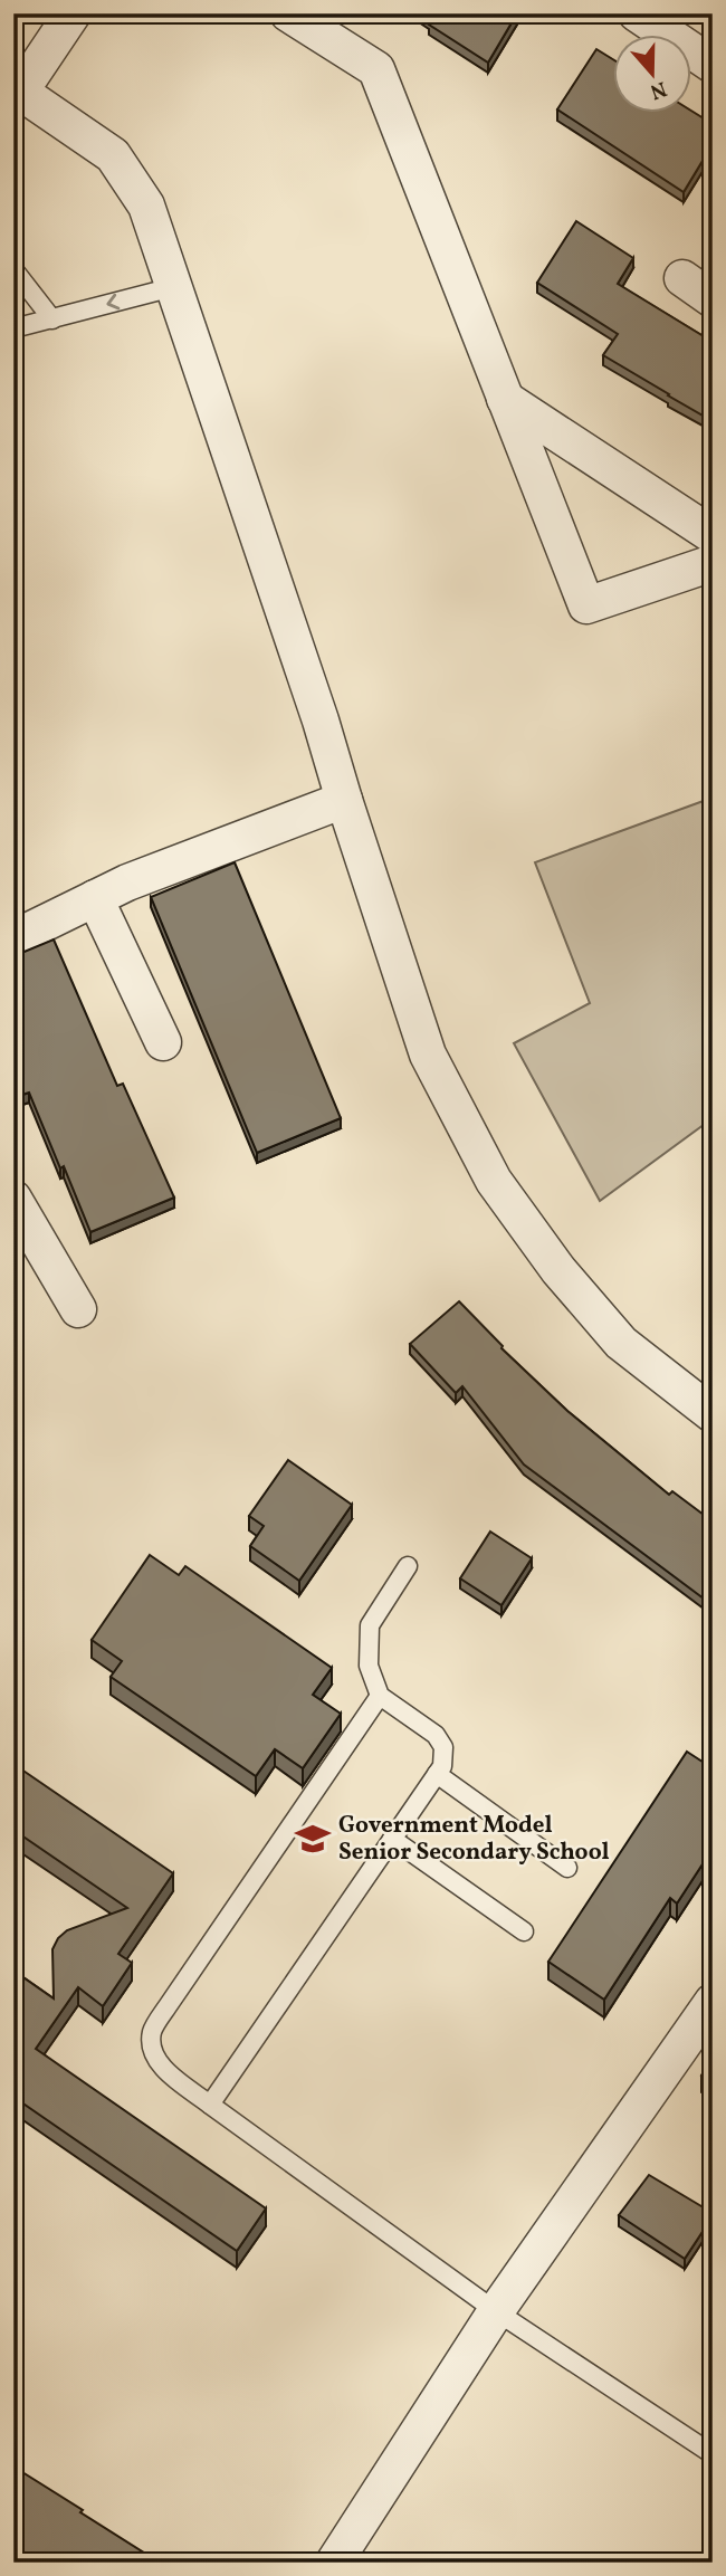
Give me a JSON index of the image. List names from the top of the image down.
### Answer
{
  "places": {
    "school or university": ["Government Model Senior Secondary School"]
  },
  "north": "bottom"
}
